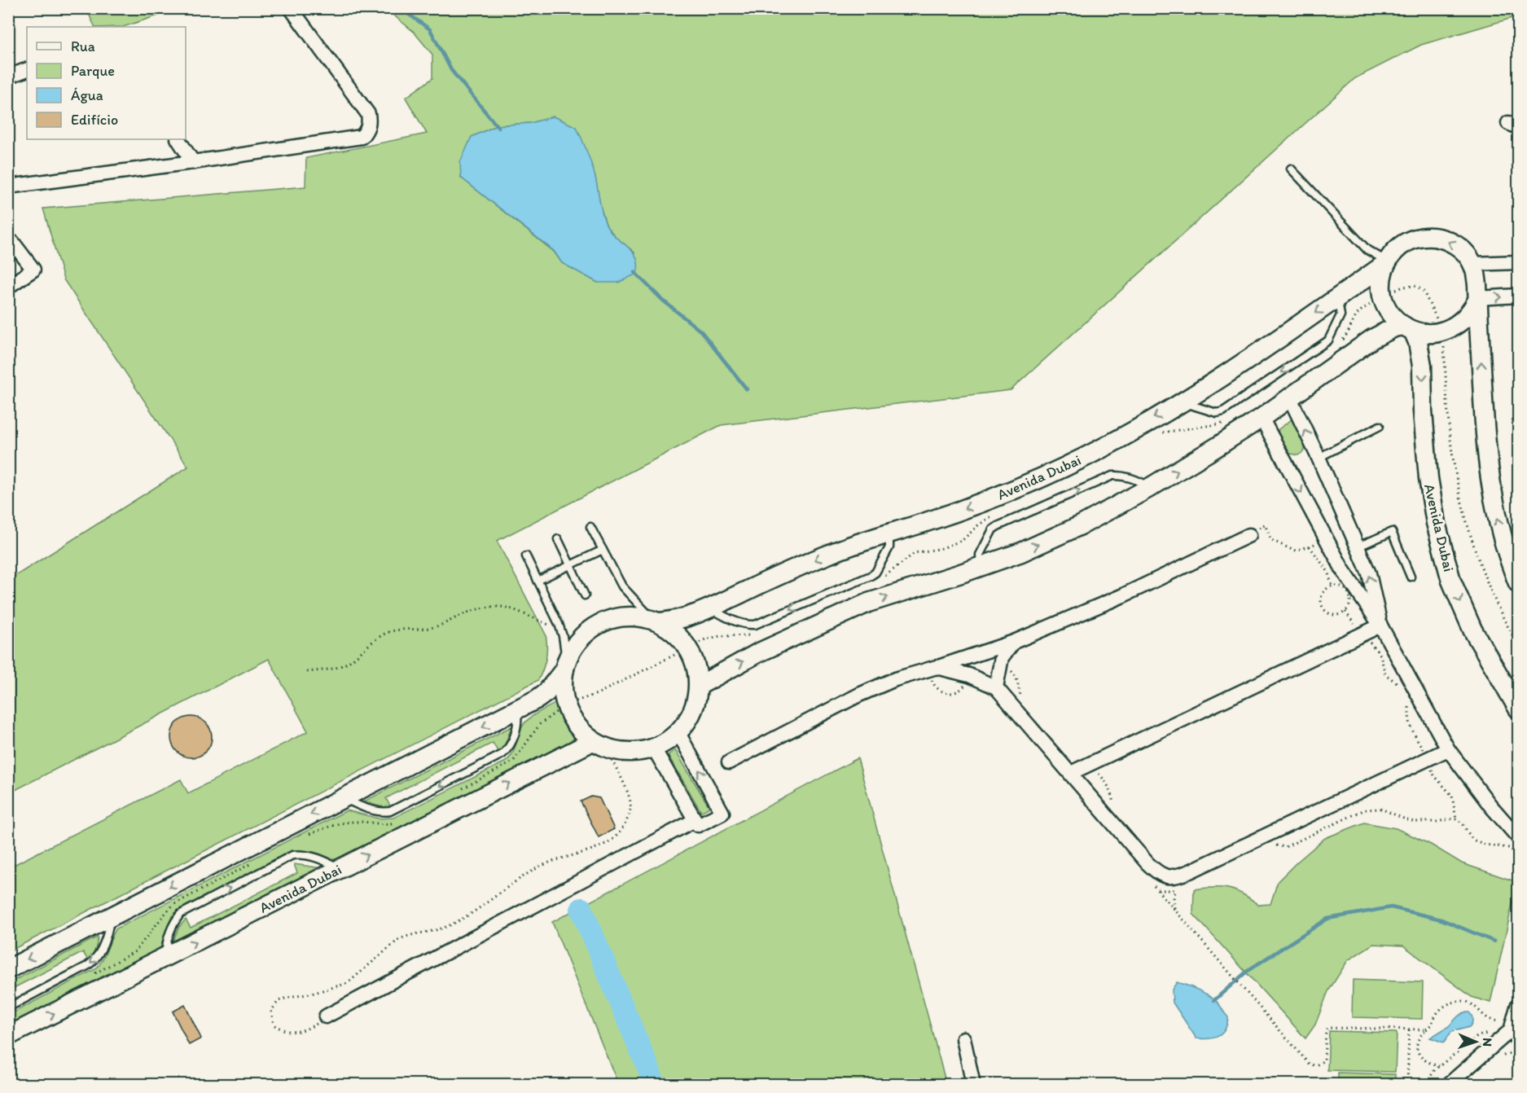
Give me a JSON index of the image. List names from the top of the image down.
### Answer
{
  "streets": {
    "street": ["Avenida Dubai"]
  },
  "legend": [
    "Rua",
    "Parque",
    "Água",
    "Edifício"
  ],
  "north": "right"
}
